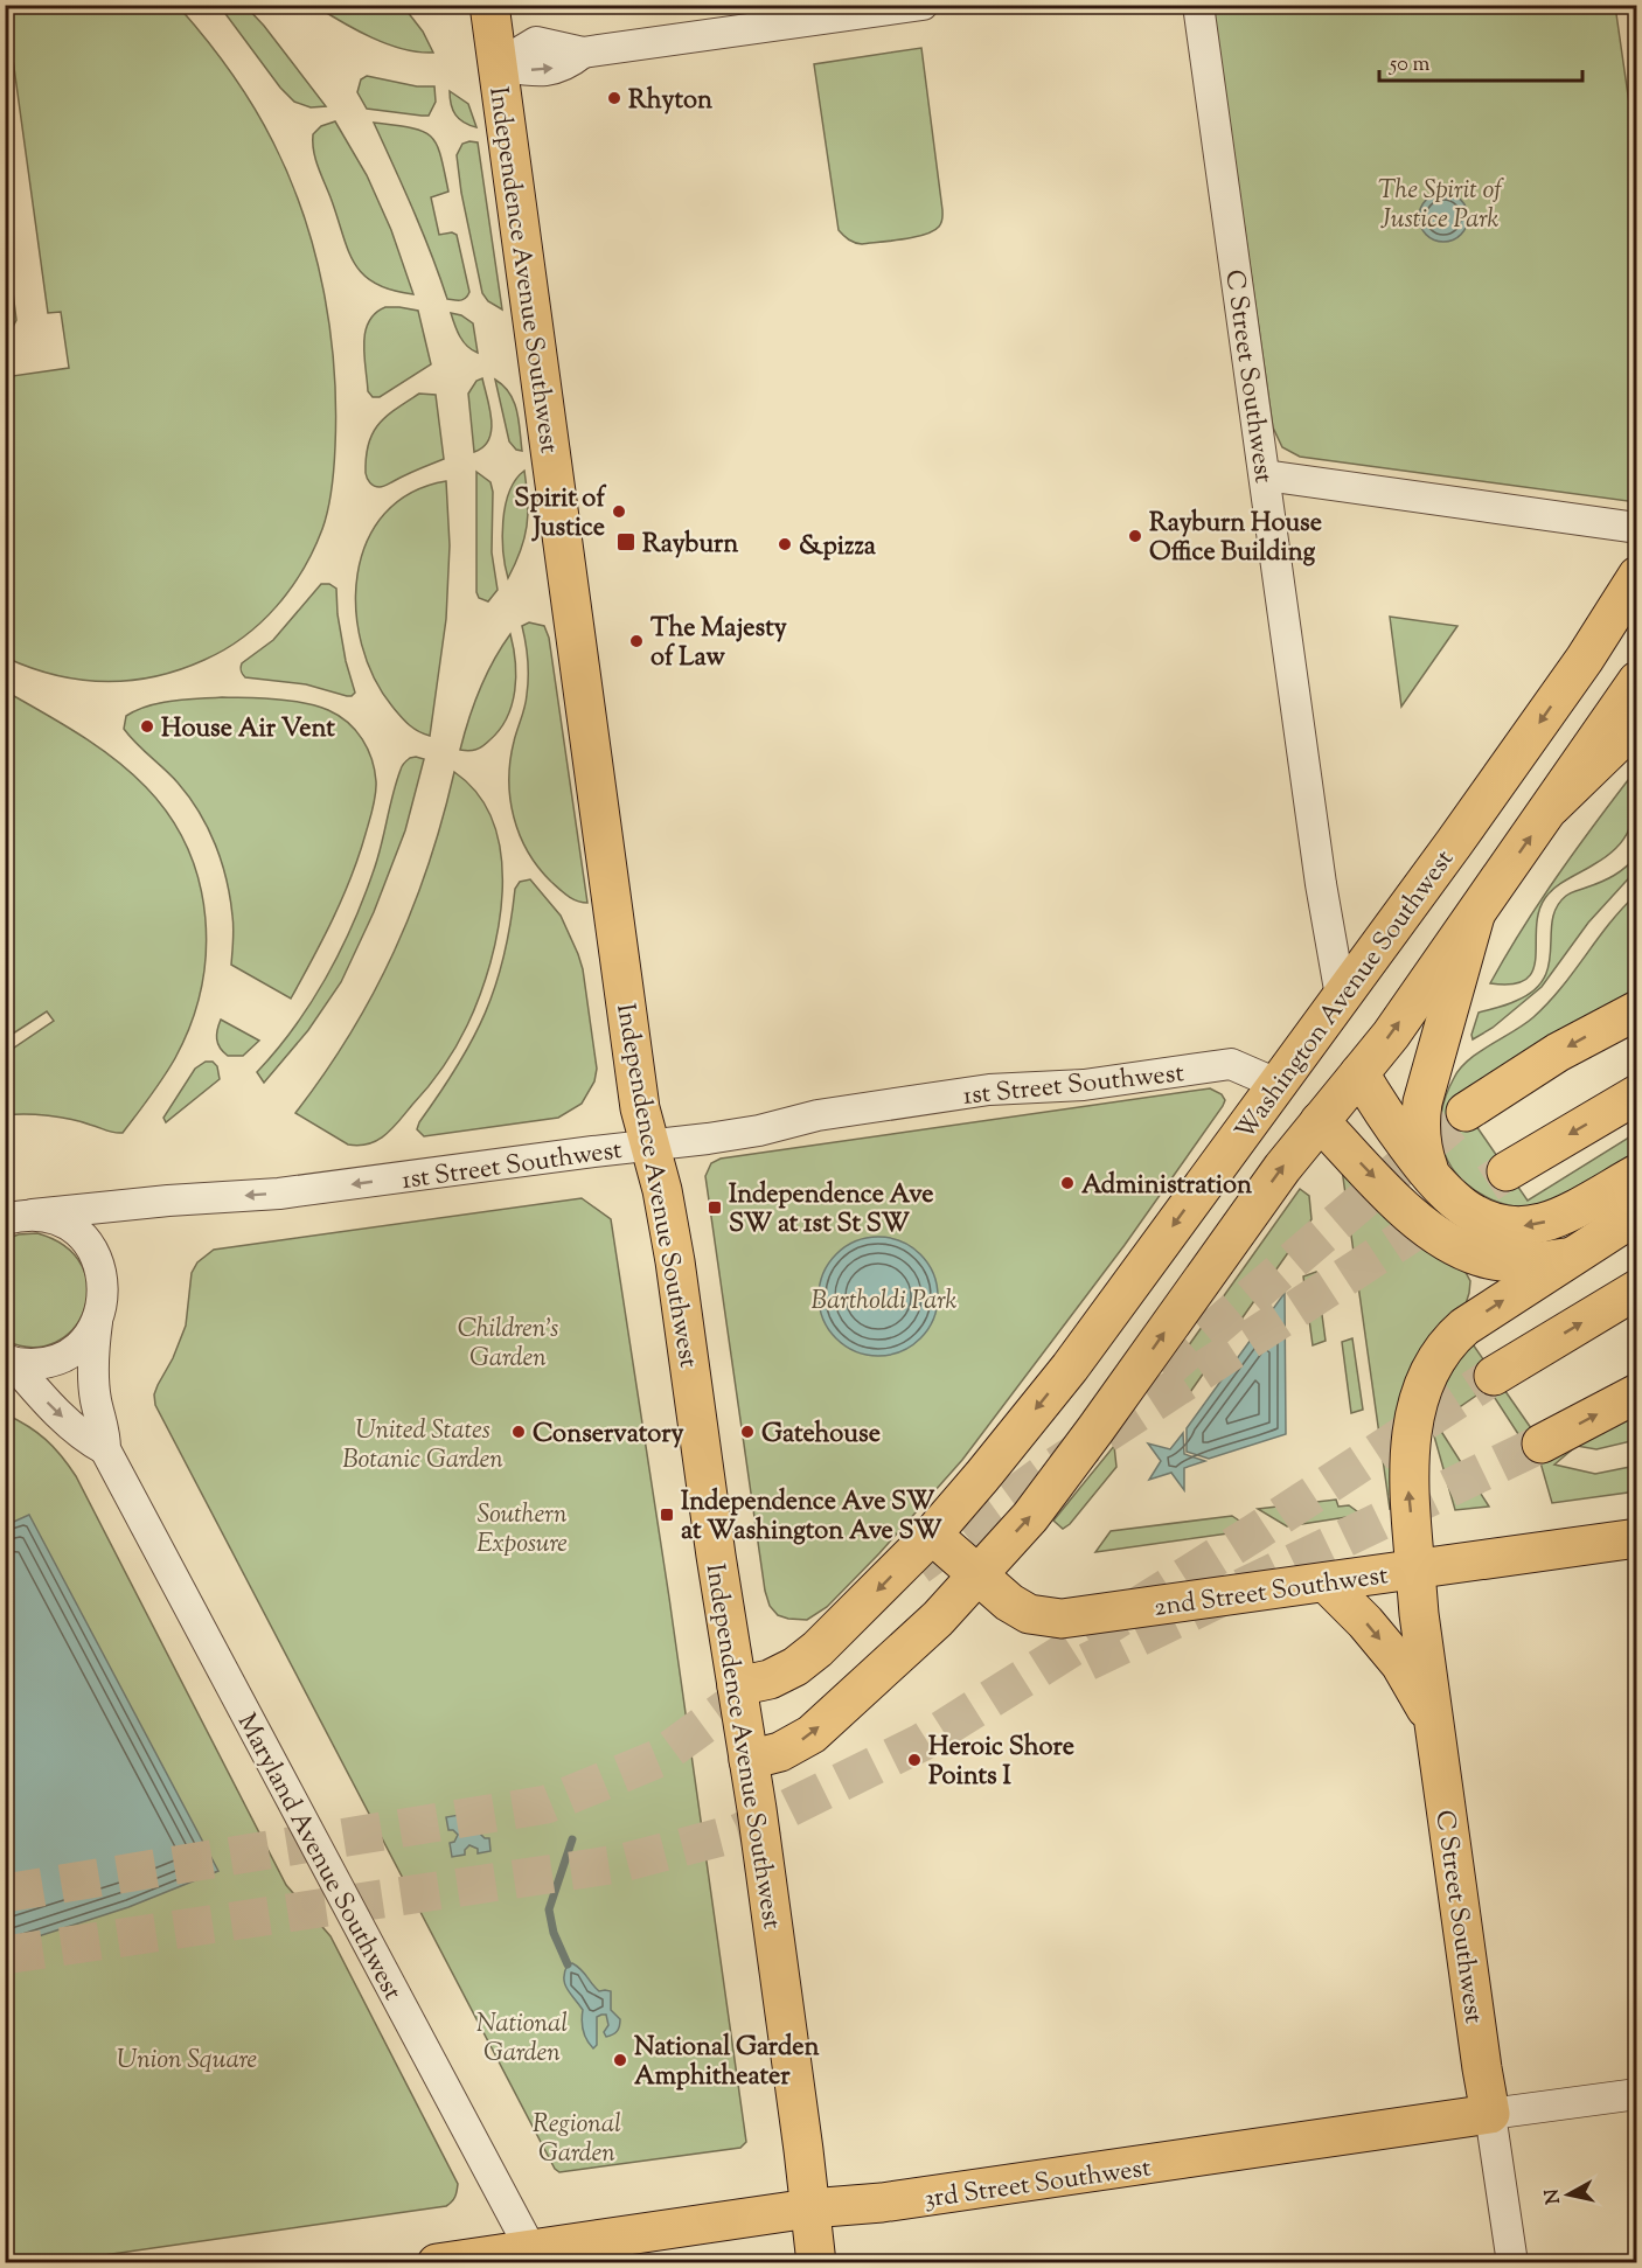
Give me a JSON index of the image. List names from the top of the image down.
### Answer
{
  "streets": {
    "main road": [
      "Independence Avenue Southwest",
      "C Street Southwest",
      "Washington Avenue Southwest",
      "2nd Street Southwest",
      "3rd Street Southwest"
    ],
    "street": ["1st Street Southwest", "Maryland Avenue Southwest"]
  },
  "crossings": [
    ["Independence Avenue Southwest", "Washington Avenue Southwest"],
    ["Independence Avenue Southwest", "1st Street Southwest"],
    ["Independence Avenue Southwest", "3rd Street Southwest"],
    ["C Street Southwest", "Washington Avenue Southwest"],
    ["C Street Southwest", "2nd Street Southwest"],
    ["C Street Southwest", "3rd Street Southwest"],
    ["Washington Avenue Southwest", "1st Street Southwest"],
    ["Washington Avenue Southwest", "2nd Street Southwest"],
    ["1st Street Southwest", "Maryland Avenue Southwest"],
    ["Maryland Avenue Southwest", "3rd Street Southwest"]
  ],
  "one_way": ["1st Street Southwest"],
  "parks": [
    "The Spirit of Justice Park",
    "Bartholdi Park",
    "Children's Garden",
    "United States Botanic Garden",
    "Southern Exposure",
    "National Garden",
    "Union Square",
    "Regional Garden"
  ],
  "places": {
    "other": [
      "Rhyton",
      "Spirit of Justice",
      "Rayburn House Office Building",
      "&pizza",
      "The Majesty of Law",
      "House Air Vent",
      "Administration",
      "Conservatory",
      "Gatehouse",
      "Heroic Shore Points I",
      "National Garden Amphitheater"
    ],
    "transit": ["Rayburn", "Independence Ave SW at 1st St SW", "Independence Ave SW at Washington Ave SW"]
  },
  "scale_bar": "50 m",
  "north": "left"
}
